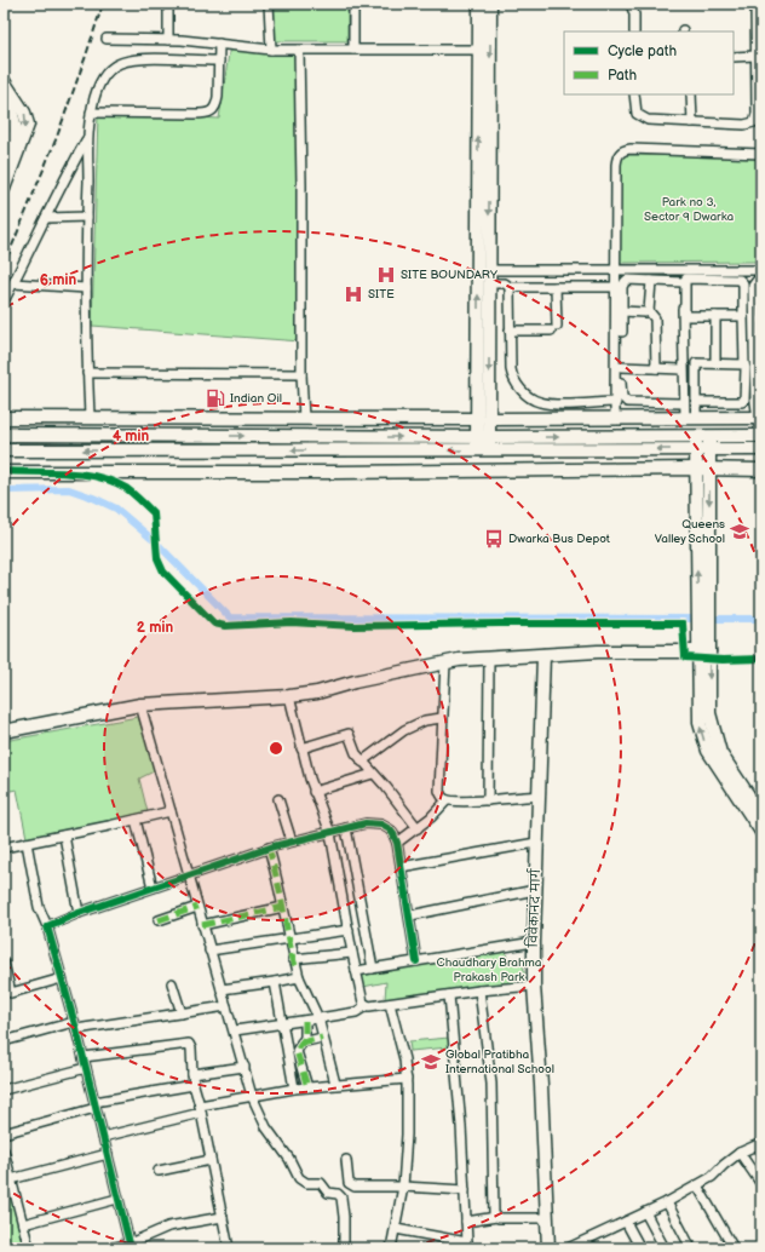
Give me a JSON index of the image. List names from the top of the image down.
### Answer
{
  "streets": {
    "street": ["विवेकानंद मार्ग"]
  },
  "parks": ["Park no 3, Sector 9 Dwarka", "Chaudhary Brahma Prakash Park"],
  "places": {
    "hospital": ["SITE BOUNDARY", "SITE"],
    "fuel station": ["Indian Oil"],
    "school or university": ["Queens Valley School", "Global Pratibha International School"],
    "bus stop": ["Dwarka Bus Depot"]
  },
  "legend": ["Cycle path", "Path"],
  "rings": ["6 min", "4 min", "2 min"]
}
